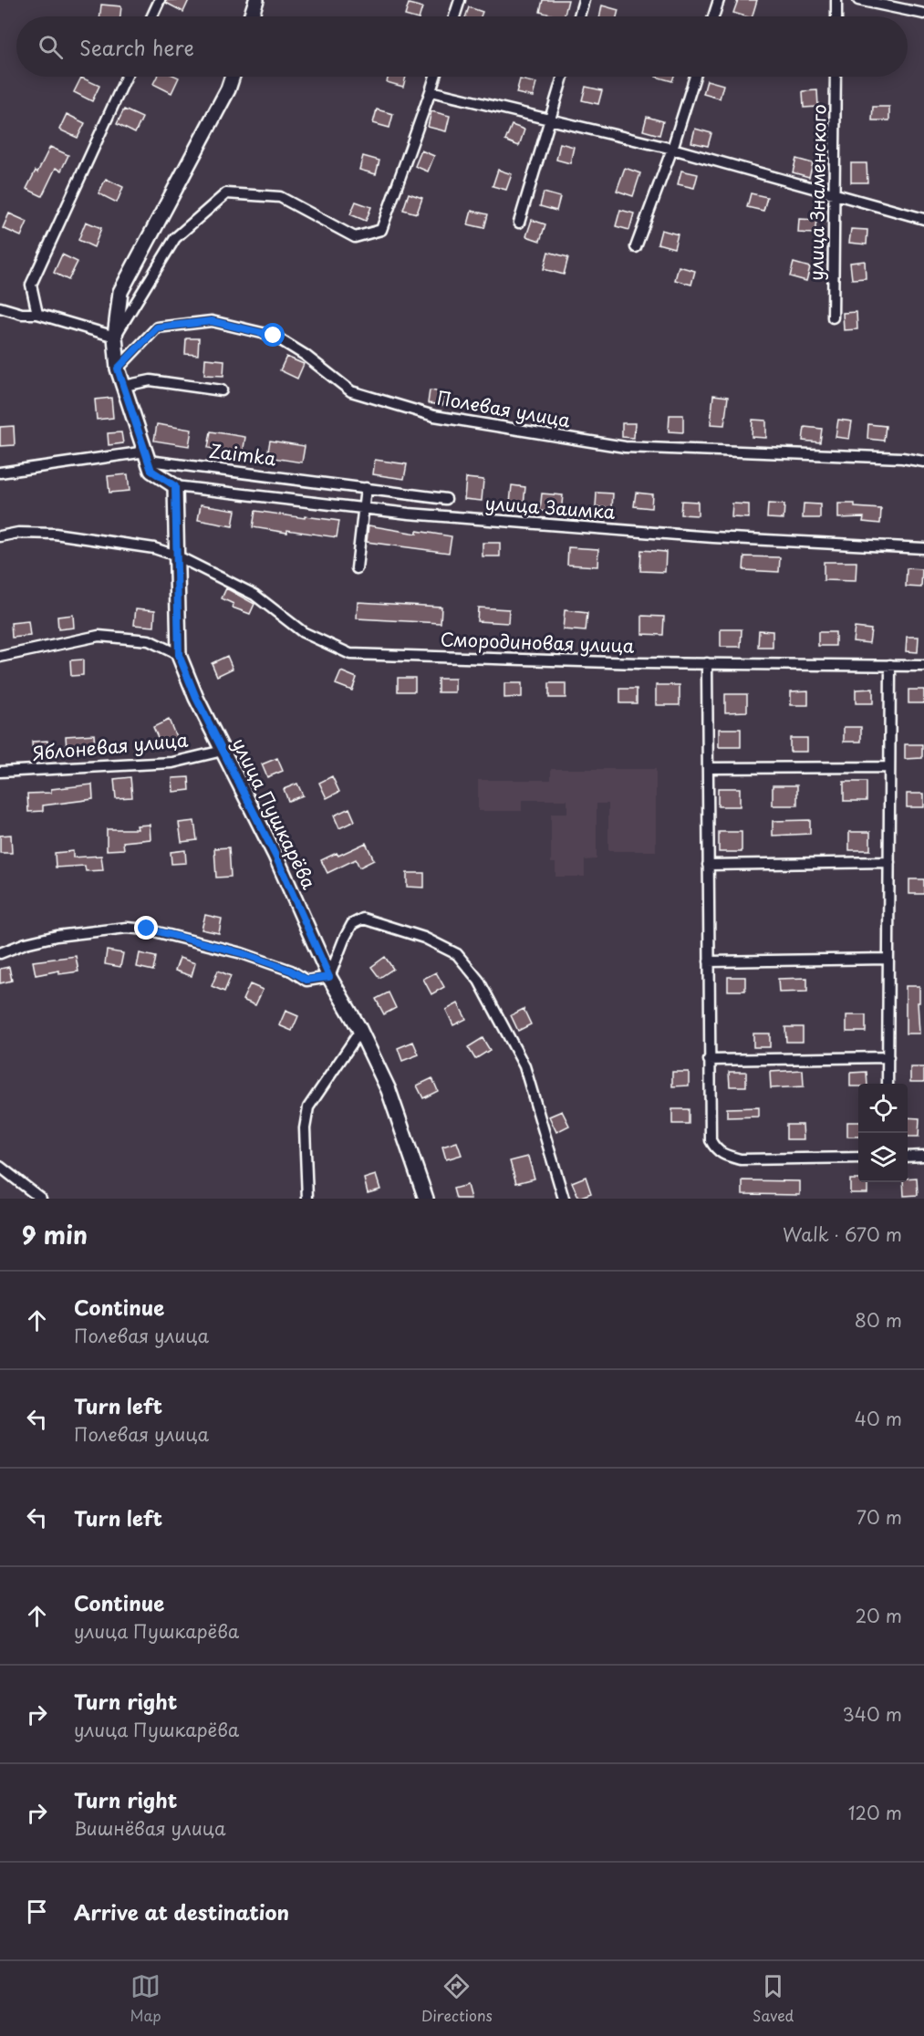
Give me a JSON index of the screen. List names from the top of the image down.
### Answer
{
  "streets": {
    "street": [
      "улица Знаменского",
      "Полевая улица",
      "Zaimka",
      "улица Заимка",
      "Смородиновая улица",
      "Яблоневая улица",
      "улица Пушкарёва"
    ]
  },
  "crossings": [
    ["улица Заимка", "улица Пушкарёва"],
    ["Смородиновая улица", "улица Пушкарёва"],
    ["Яблоневая улица", "улица Пушкарёва"]
  ],
  "page": {
    "search": "Search here",
    "heading": ["9 min", "Walk · 670 m"],
    "list": [
      ["Continue", "Полевая улица", "80 m"],
      ["Turn left", "Полевая улица", "40 m"],
      ["Turn left", "70 m"],
      ["Continue", "улица Пушкарёва", "20 m"],
      ["Turn right", "улица Пушкарёва", "340 m"],
      ["Turn right", "Вишнёвая улица", "120 m"],
      "Arrive at destination"
    ],
    "nav": ["Map", "Directions", "Saved"]
  }
}
